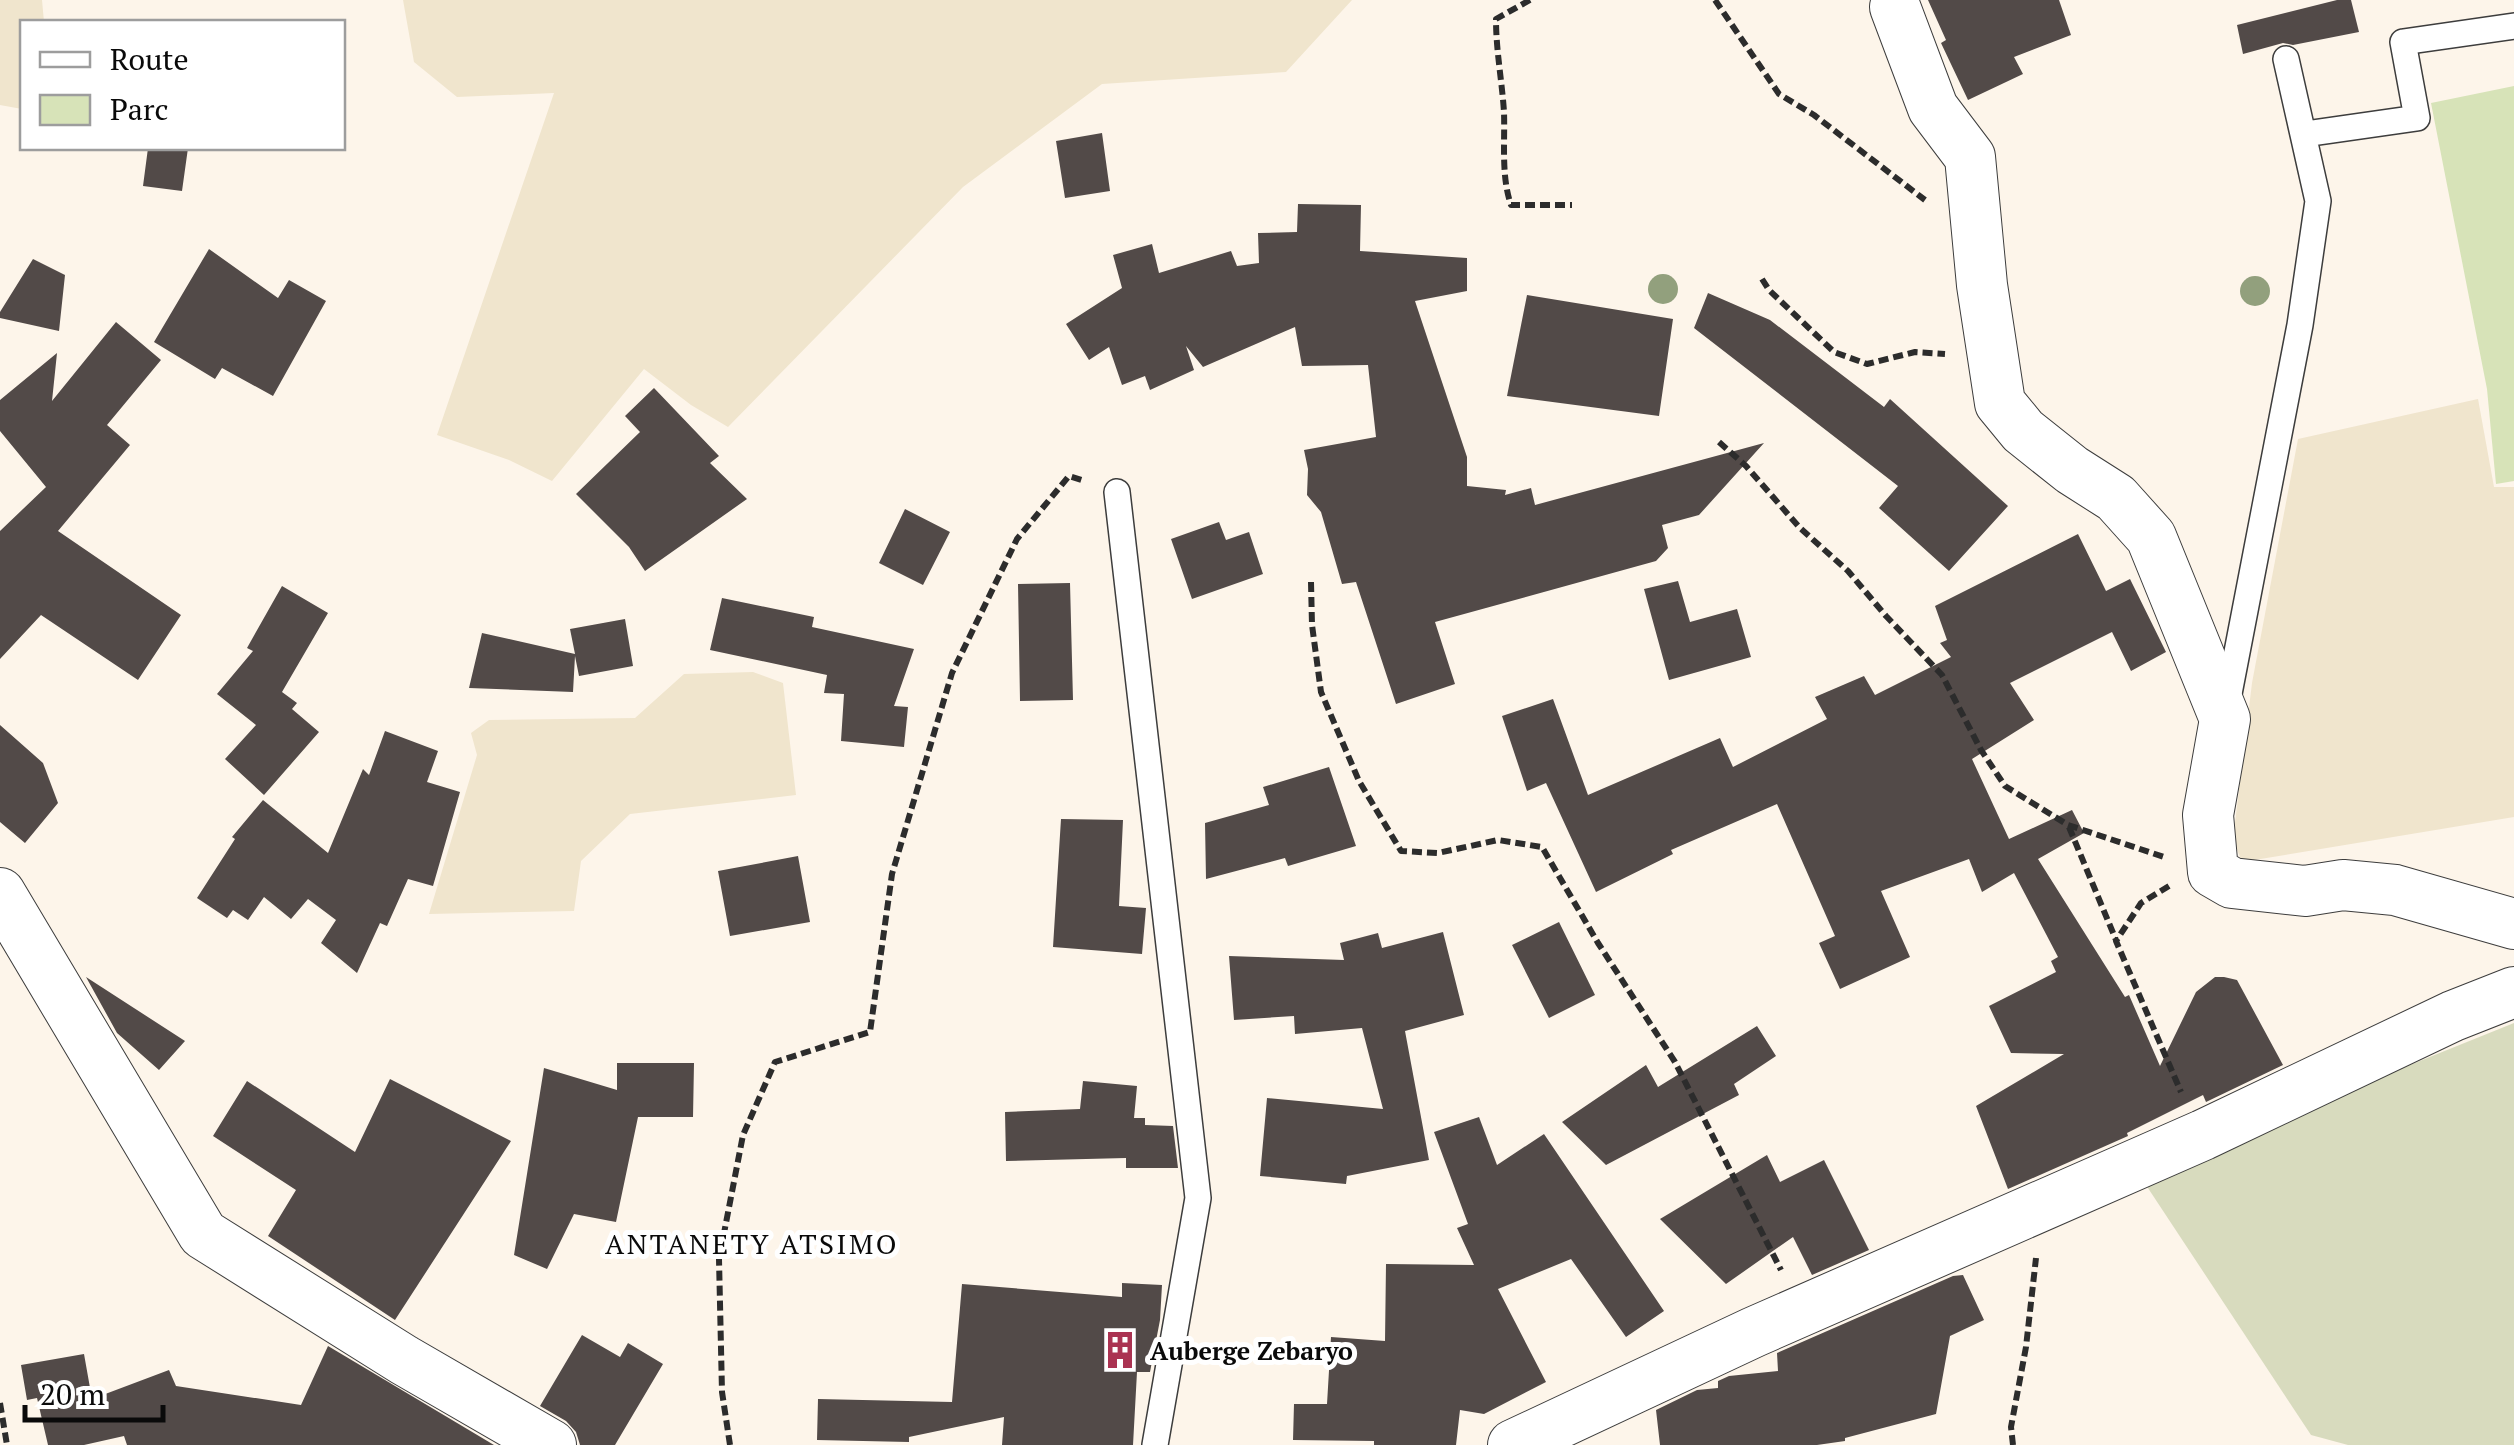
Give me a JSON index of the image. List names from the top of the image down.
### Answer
{
  "districts": ["ANTANETY ATSIMO"],
  "places": {
    "building": ["Auberge Zebaryo"]
  },
  "legend": ["Route", "Parc"],
  "scale_bar": "20 m"
}
